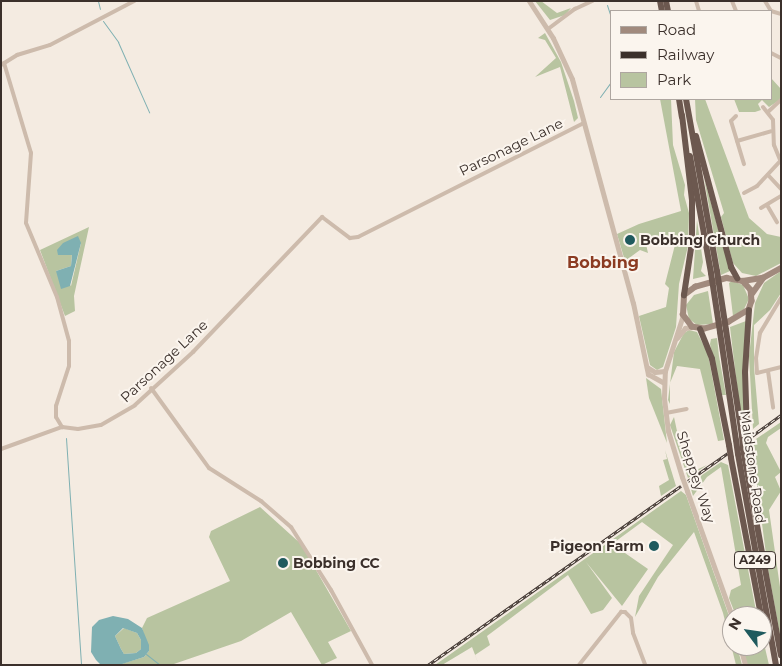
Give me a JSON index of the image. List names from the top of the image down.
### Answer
{
  "streets": {
    "highway": ["Maidstone Road", "A249"],
    "street": ["Parsonage Lane", "Sheppey Way"]
  },
  "crossings": [
    ["Maidstone Road", "A249"]
  ],
  "districts": ["Bobbing"],
  "places": ["Bobbing Church", "Pigeon Farm", "Bobbing CC"],
  "legend": ["Road", "Railway", "Park"],
  "north": "top left"
}
